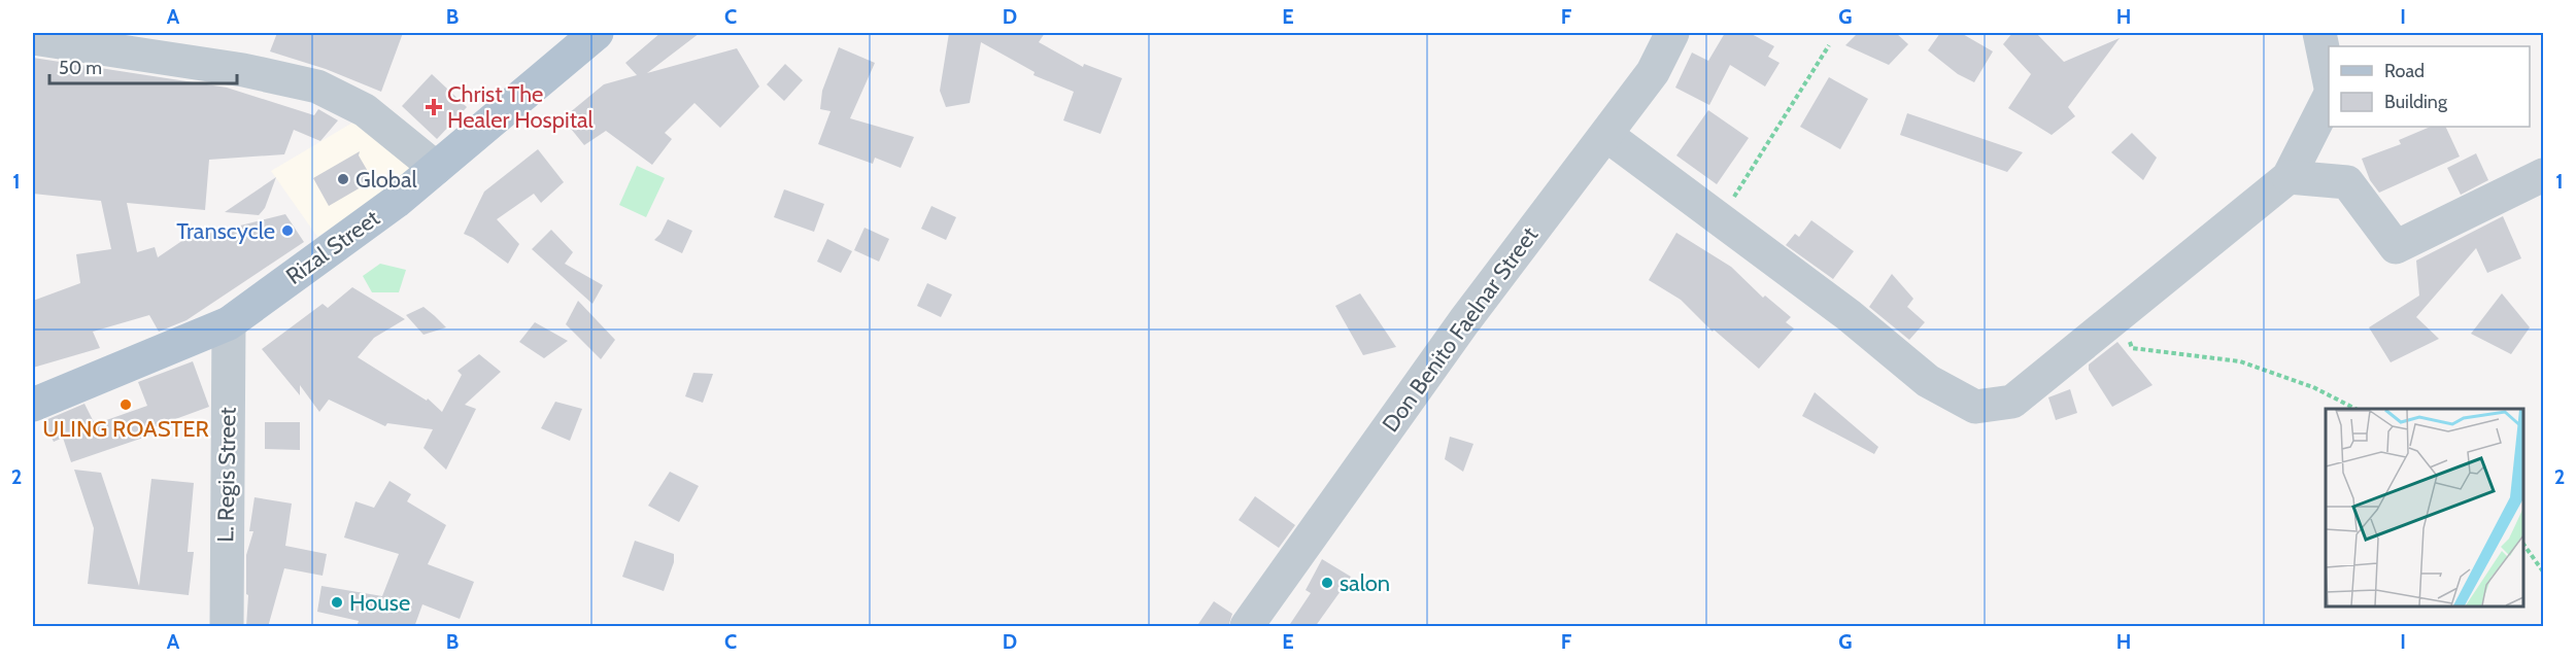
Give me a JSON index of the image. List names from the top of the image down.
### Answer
{
  "streets": {
    "main road": ["Rizal Street"],
    "street": ["Don Benito Faelnar Street", "L. Regis Street"]
  },
  "crossings": [
    ["Rizal Street", "L. Regis Street"]
  ],
  "places": {
    "health": ["Christ The Healer Hospital"],
    "other": [
      "Global",
      "Transcycle",
      "ULING ROASTER",
      "salon",
      "House"
    ]
  },
  "legend": ["Road", "Building"],
  "scale_bar": "50 m",
  "grid": {
    "columns": [
      "A",
      "B",
      "C",
      "D",
      "E",
      "F",
      "G",
      "H",
      "I"
    ],
    "rows": ["1", "2"]
  }
}
